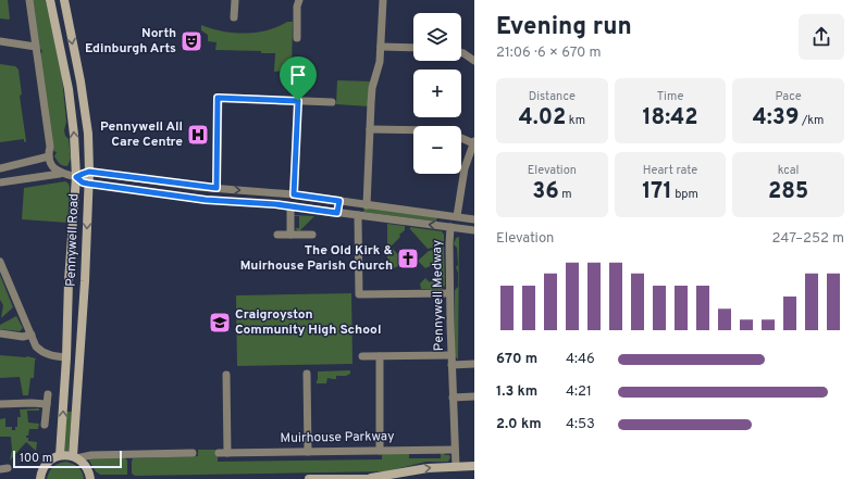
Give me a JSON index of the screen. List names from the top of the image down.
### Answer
{
  "streets": {
    "street": ["Pennywell Road", "Pennywell Medway", "Muirhouse Parkway"]
  },
  "crossings": [
    ["Pennywell Medway", "Muirhouse Parkway"]
  ],
  "places": {
    "theatre": ["North Edinburgh Arts"],
    "hospital": ["Pennywell All Care Centre"],
    "church": ["The Old Kirk & Muirhouse Parish Church"],
    "school or university": ["Craigroyston Community High School"]
  },
  "scale_bar": "100 m",
  "page": {
    "heading": ["Evening run", "21:06 · 6 × 670 m"],
    "map_buttons": ["+", "−"],
    "stats": [
      ["Distance", "4.02 km"],
      ["Time", "18:42"],
      ["Pace", "4:39 /km"],
      ["Elevation", "36 m"],
      ["Heart rate", "171 bpm"],
      ["kcal", "285"]
    ],
    "chart": ["Elevation", "247–252 m"],
    "list": [
      {
        "name": "670 m",
        "note": "4:46"
      },
      {
        "name": "1.3 km",
        "note": "4:21"
      },
      {
        "name": "2.0 km",
        "note": "4:53"
      }
    ],
    "scale": "100 m"
  }
}
